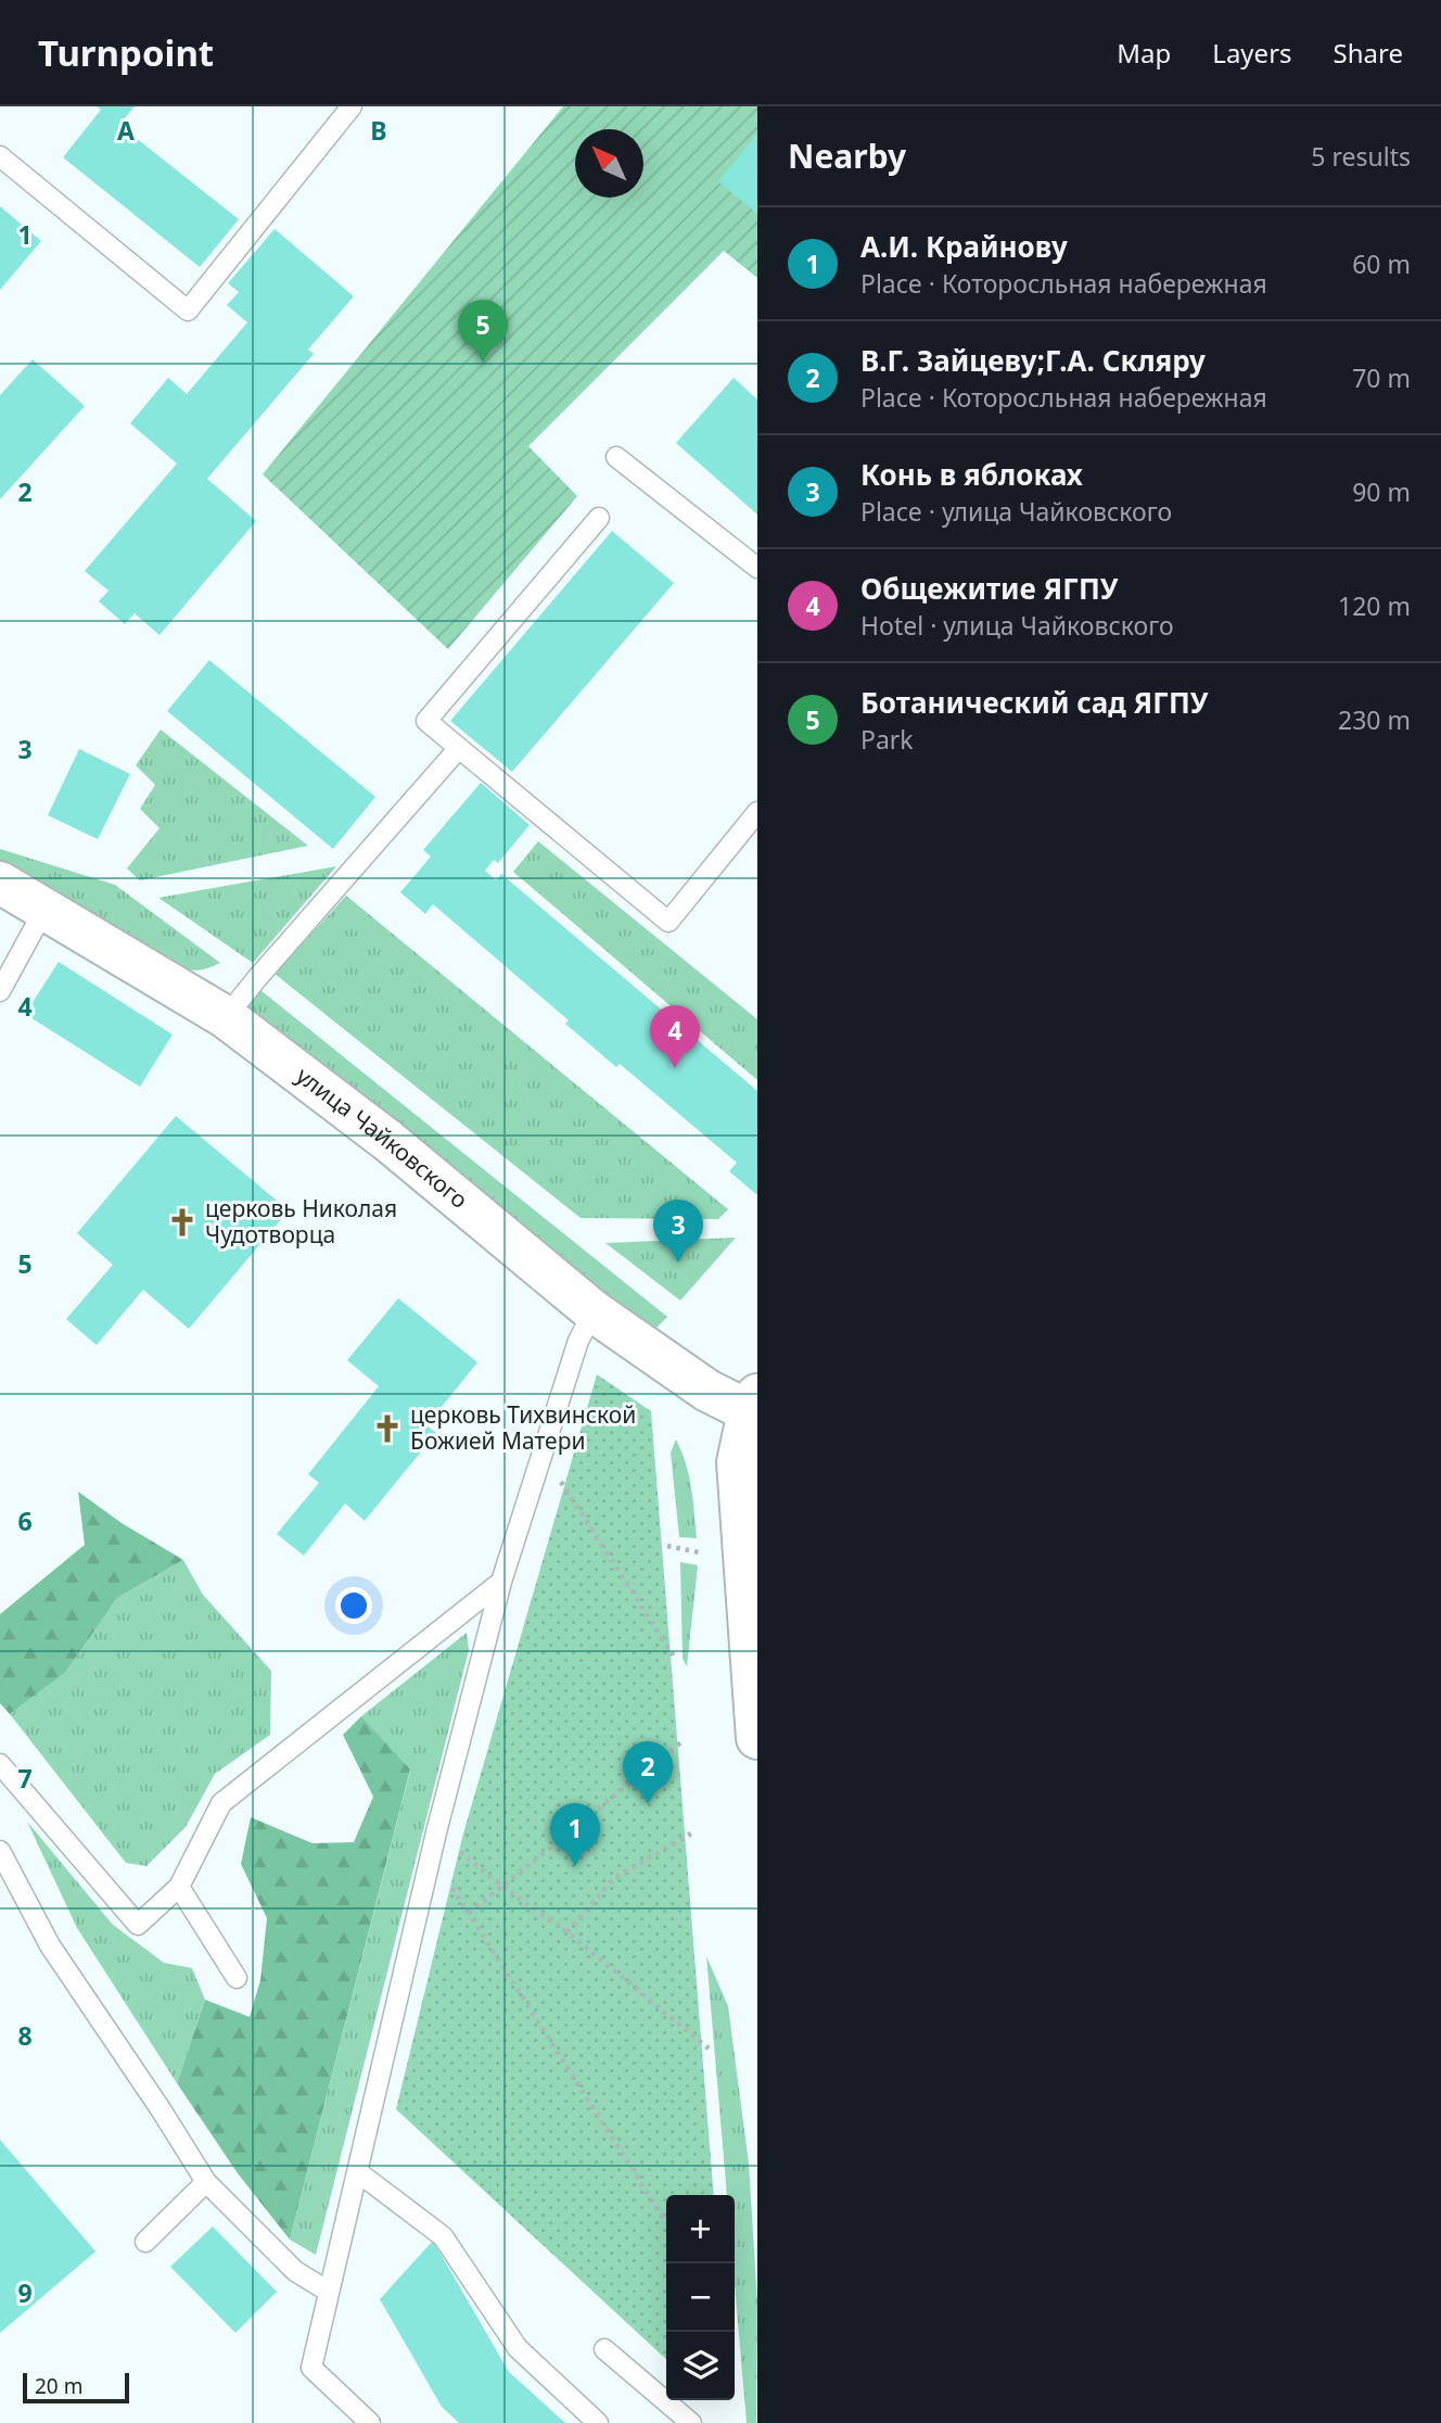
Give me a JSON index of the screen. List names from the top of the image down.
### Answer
{
  "streets": {
    "main road": ["улица Чайковского"]
  },
  "places": {
    "church": ["церковь Николая Чудотворца", "церковь Тихвинской Божией Матери"]
  },
  "scale_bar": "20 m",
  "north": "top left",
  "page": {
    "header": "Turnpoint",
    "nav": ["Map", "Layers", "Share"],
    "heading": ["Nearby", "5 results"],
    "list": [
      {
        "mark": "1",
        "name": "А.И. Крайнову",
        "note": "Place · Которосльная набережная",
        "value": "60 m"
      },
      {
        "mark": "2",
        "name": "В.Г. Зайцеву;Г.А. Скляру",
        "note": "Place · Которосльная набережная",
        "value": "70 m"
      },
      {
        "mark": "3",
        "name": "Конь в яблоках",
        "note": "Place · улица Чайковского",
        "value": "90 m"
      },
      {
        "mark": "4",
        "name": "Общежитие ЯГПУ",
        "note": "Hotel · улица Чайковского",
        "value": "120 m"
      },
      {
        "mark": "5",
        "name": "Ботанический сад ЯГПУ",
        "note": "Park",
        "value": "230 m"
      }
    ],
    "pins": [
      "5",
      "4",
      "3",
      "2",
      "1"
    ],
    "map_buttons": ["+", "−"],
    "scale": "20 m"
  },
  "grid": {
    "columns": ["A", "B"],
    "rows": [
      "1",
      "2",
      "3",
      "4",
      "5",
      "6",
      "7",
      "8",
      "9"
    ]
  }
}
